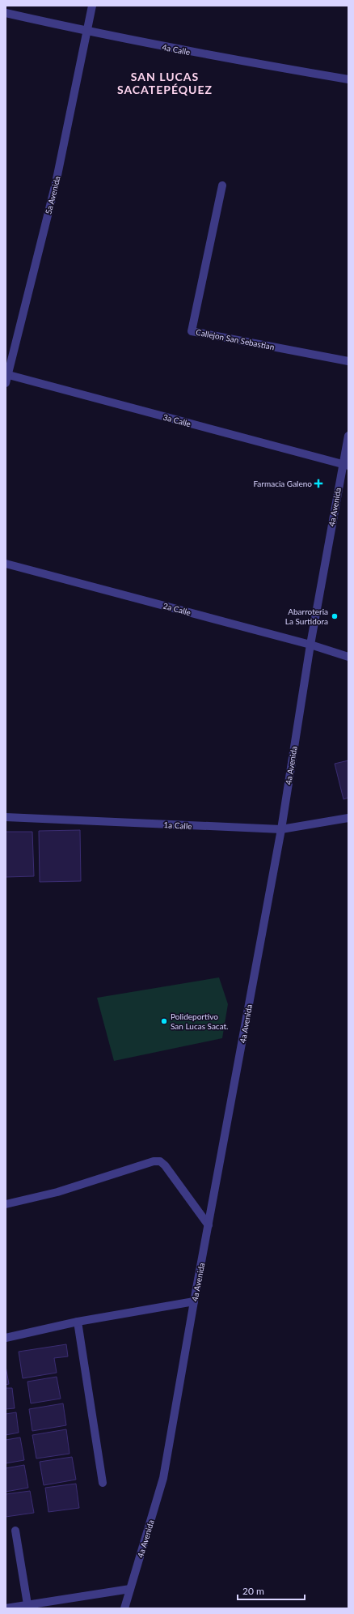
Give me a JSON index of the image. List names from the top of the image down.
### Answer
{
  "streets": {
    "street": [
      "4a Calle",
      "5a Avenida",
      "Callejon San Sebastian",
      "3a Calle",
      "4a Avenida",
      "2a Calle",
      "1a Calle"
    ]
  },
  "crossings": [
    ["4a Calle", "5a Avenida"],
    ["5a Avenida", "3a Calle"],
    ["3a Calle", "4a Avenida"],
    ["4a Avenida", "2a Calle"],
    ["4a Avenida", "1a Calle"]
  ],
  "districts": ["SAN LUCAS SACATEPÉQUEZ"],
  "places": {
    "health": ["Farmacia Galeno"],
    "other": ["Abarroteria La Surtidora", "Polideportivo San Lucas Sacat."]
  },
  "scale_bar": "20 m"
}
